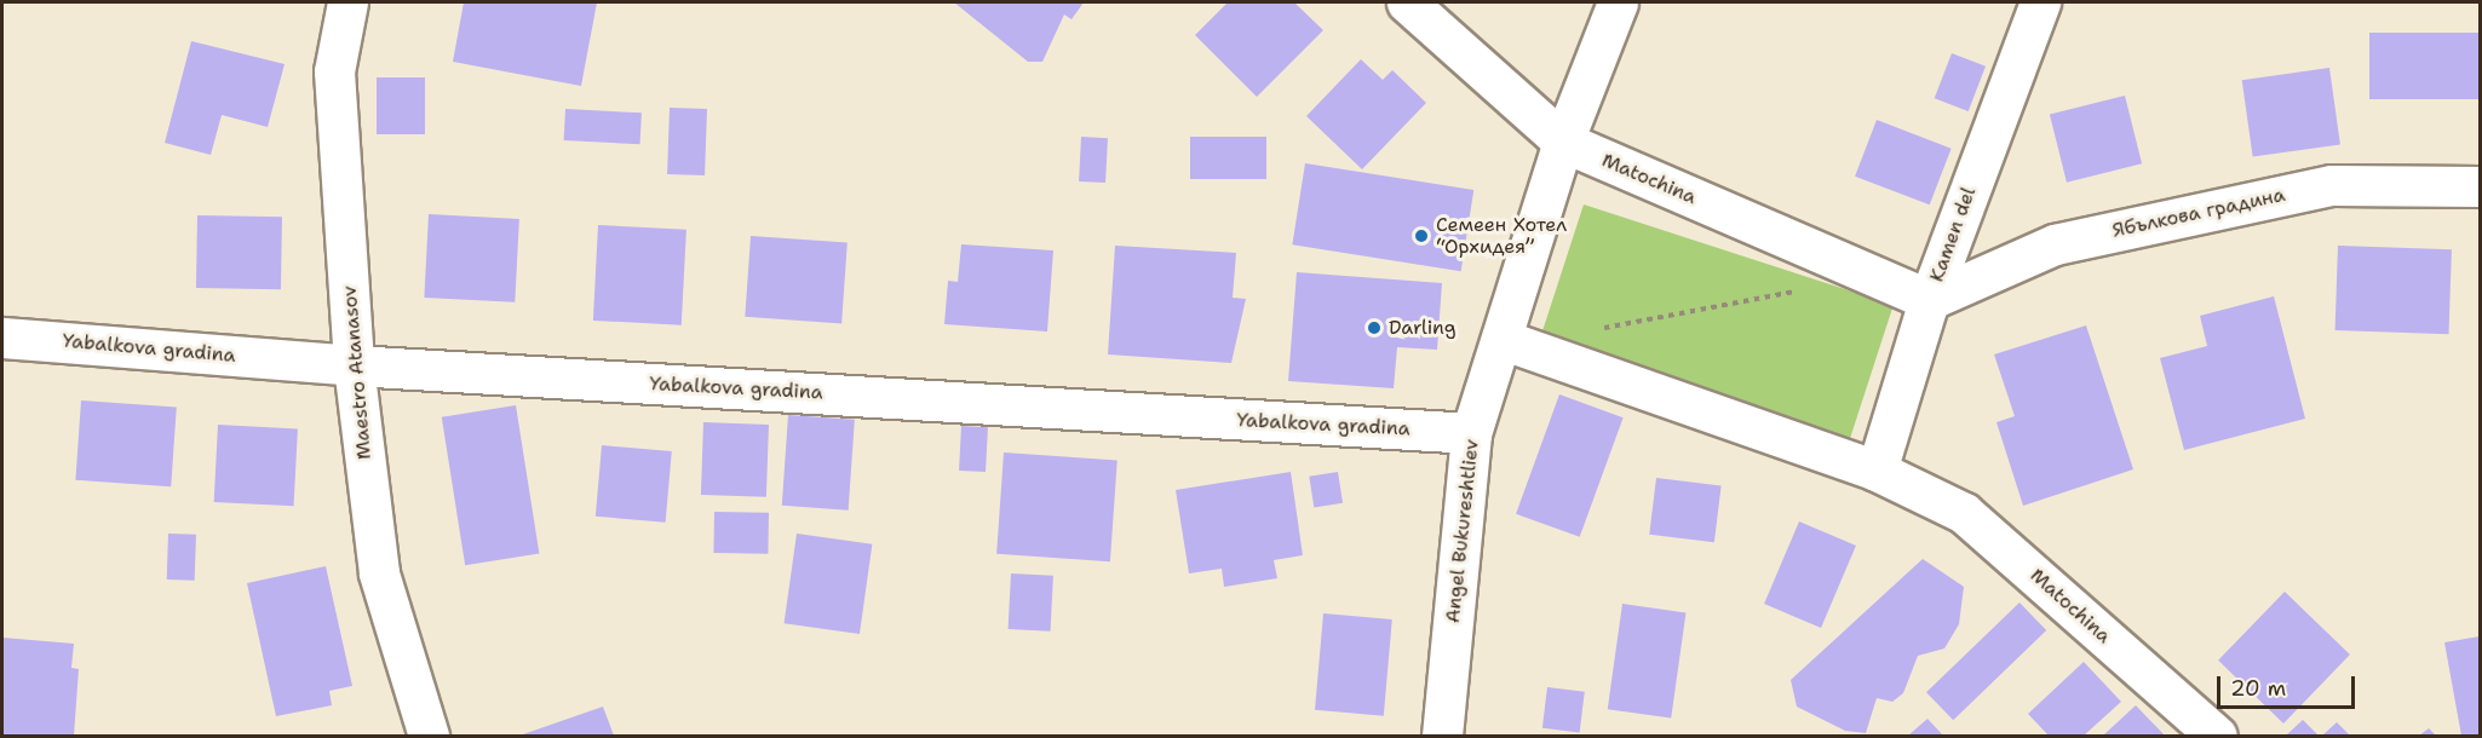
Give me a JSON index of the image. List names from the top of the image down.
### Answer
{
  "streets": {
    "street": [
      "Matochina",
      "Ябълкова градина",
      "Kamen del",
      "Yabalkova gradina",
      "Maestro Atanasov",
      "Angel Bukureshtliev"
    ]
  },
  "crossings": [
    ["Matochina", "Ябълкова градина"],
    ["Matochina", "Kamen del"],
    ["Matochina", "Angel Bukureshtliev"],
    ["Ябълкова градина", "Kamen del"],
    ["Yabalkova gradina", "Maestro Atanasov"],
    ["Yabalkova gradina", "Angel Bukureshtliev"]
  ],
  "places": ["Семеен Хотел “Орхидея”", "Darling"],
  "scale_bar": "20 m"
}
